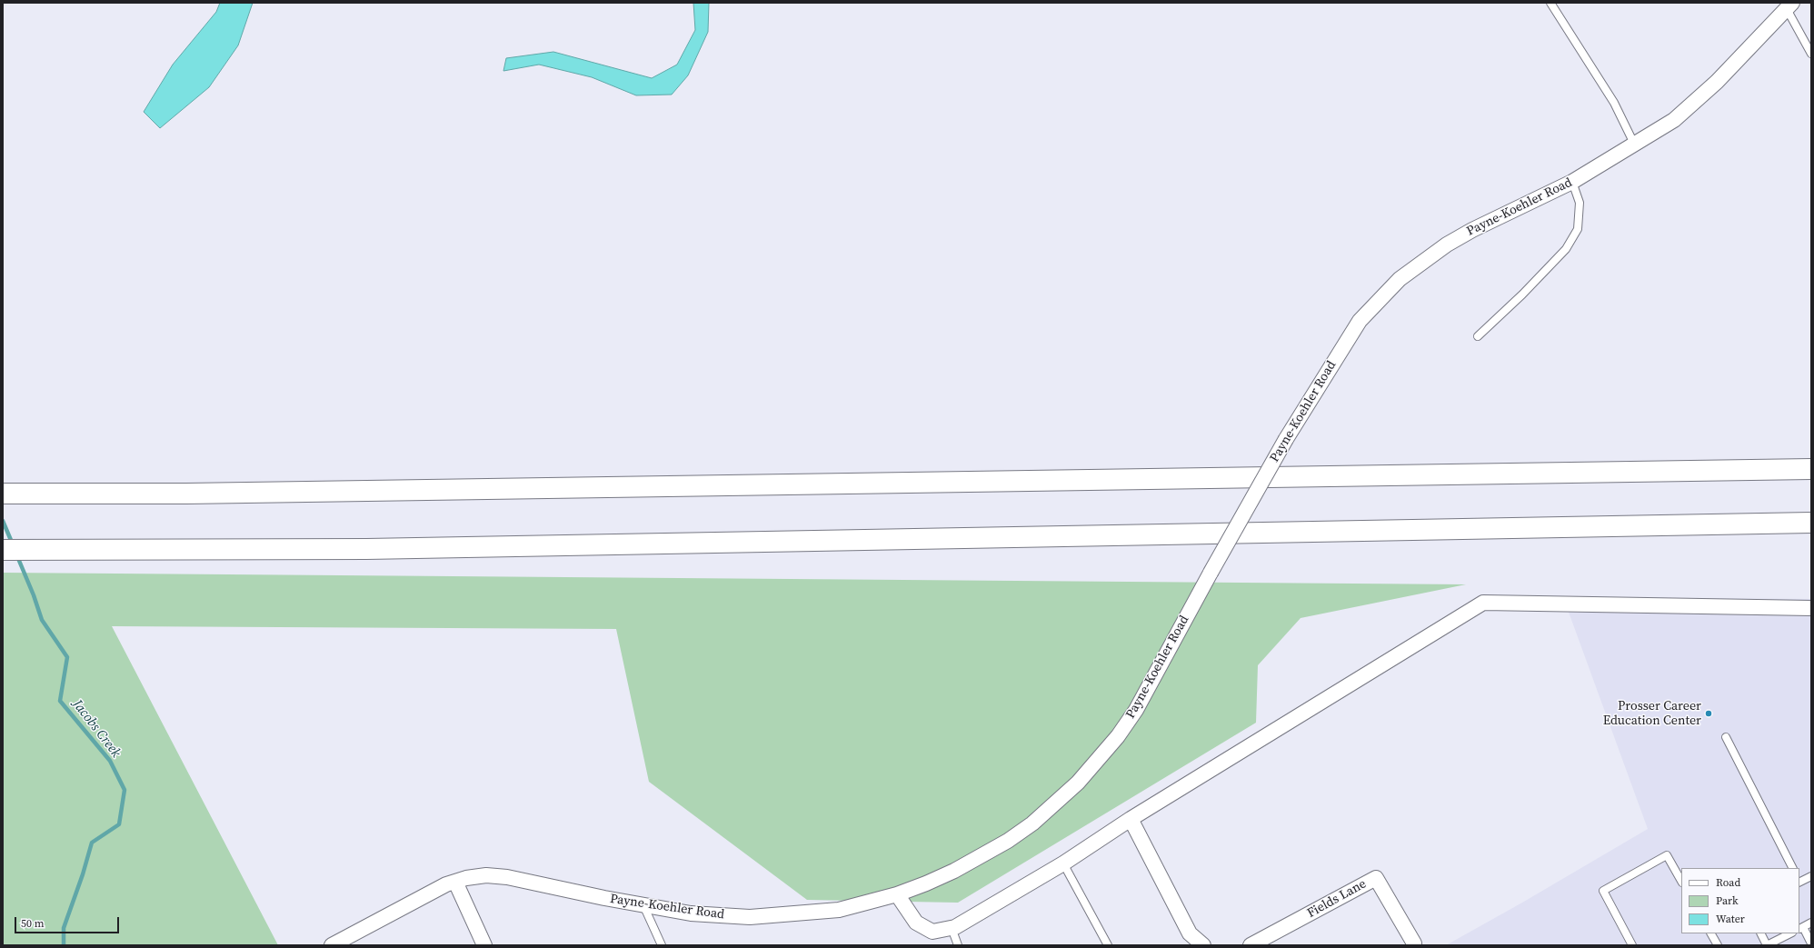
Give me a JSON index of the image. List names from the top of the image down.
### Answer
{
  "streets": {
    "street": ["Payne-Koehler Road", "Fields Lane"]
  },
  "water": ["Jacobs Creek"],
  "places": ["Prosser Career Education Center"],
  "legend": ["Road", "Park", "Water"],
  "scale_bar": "50 m"
}
